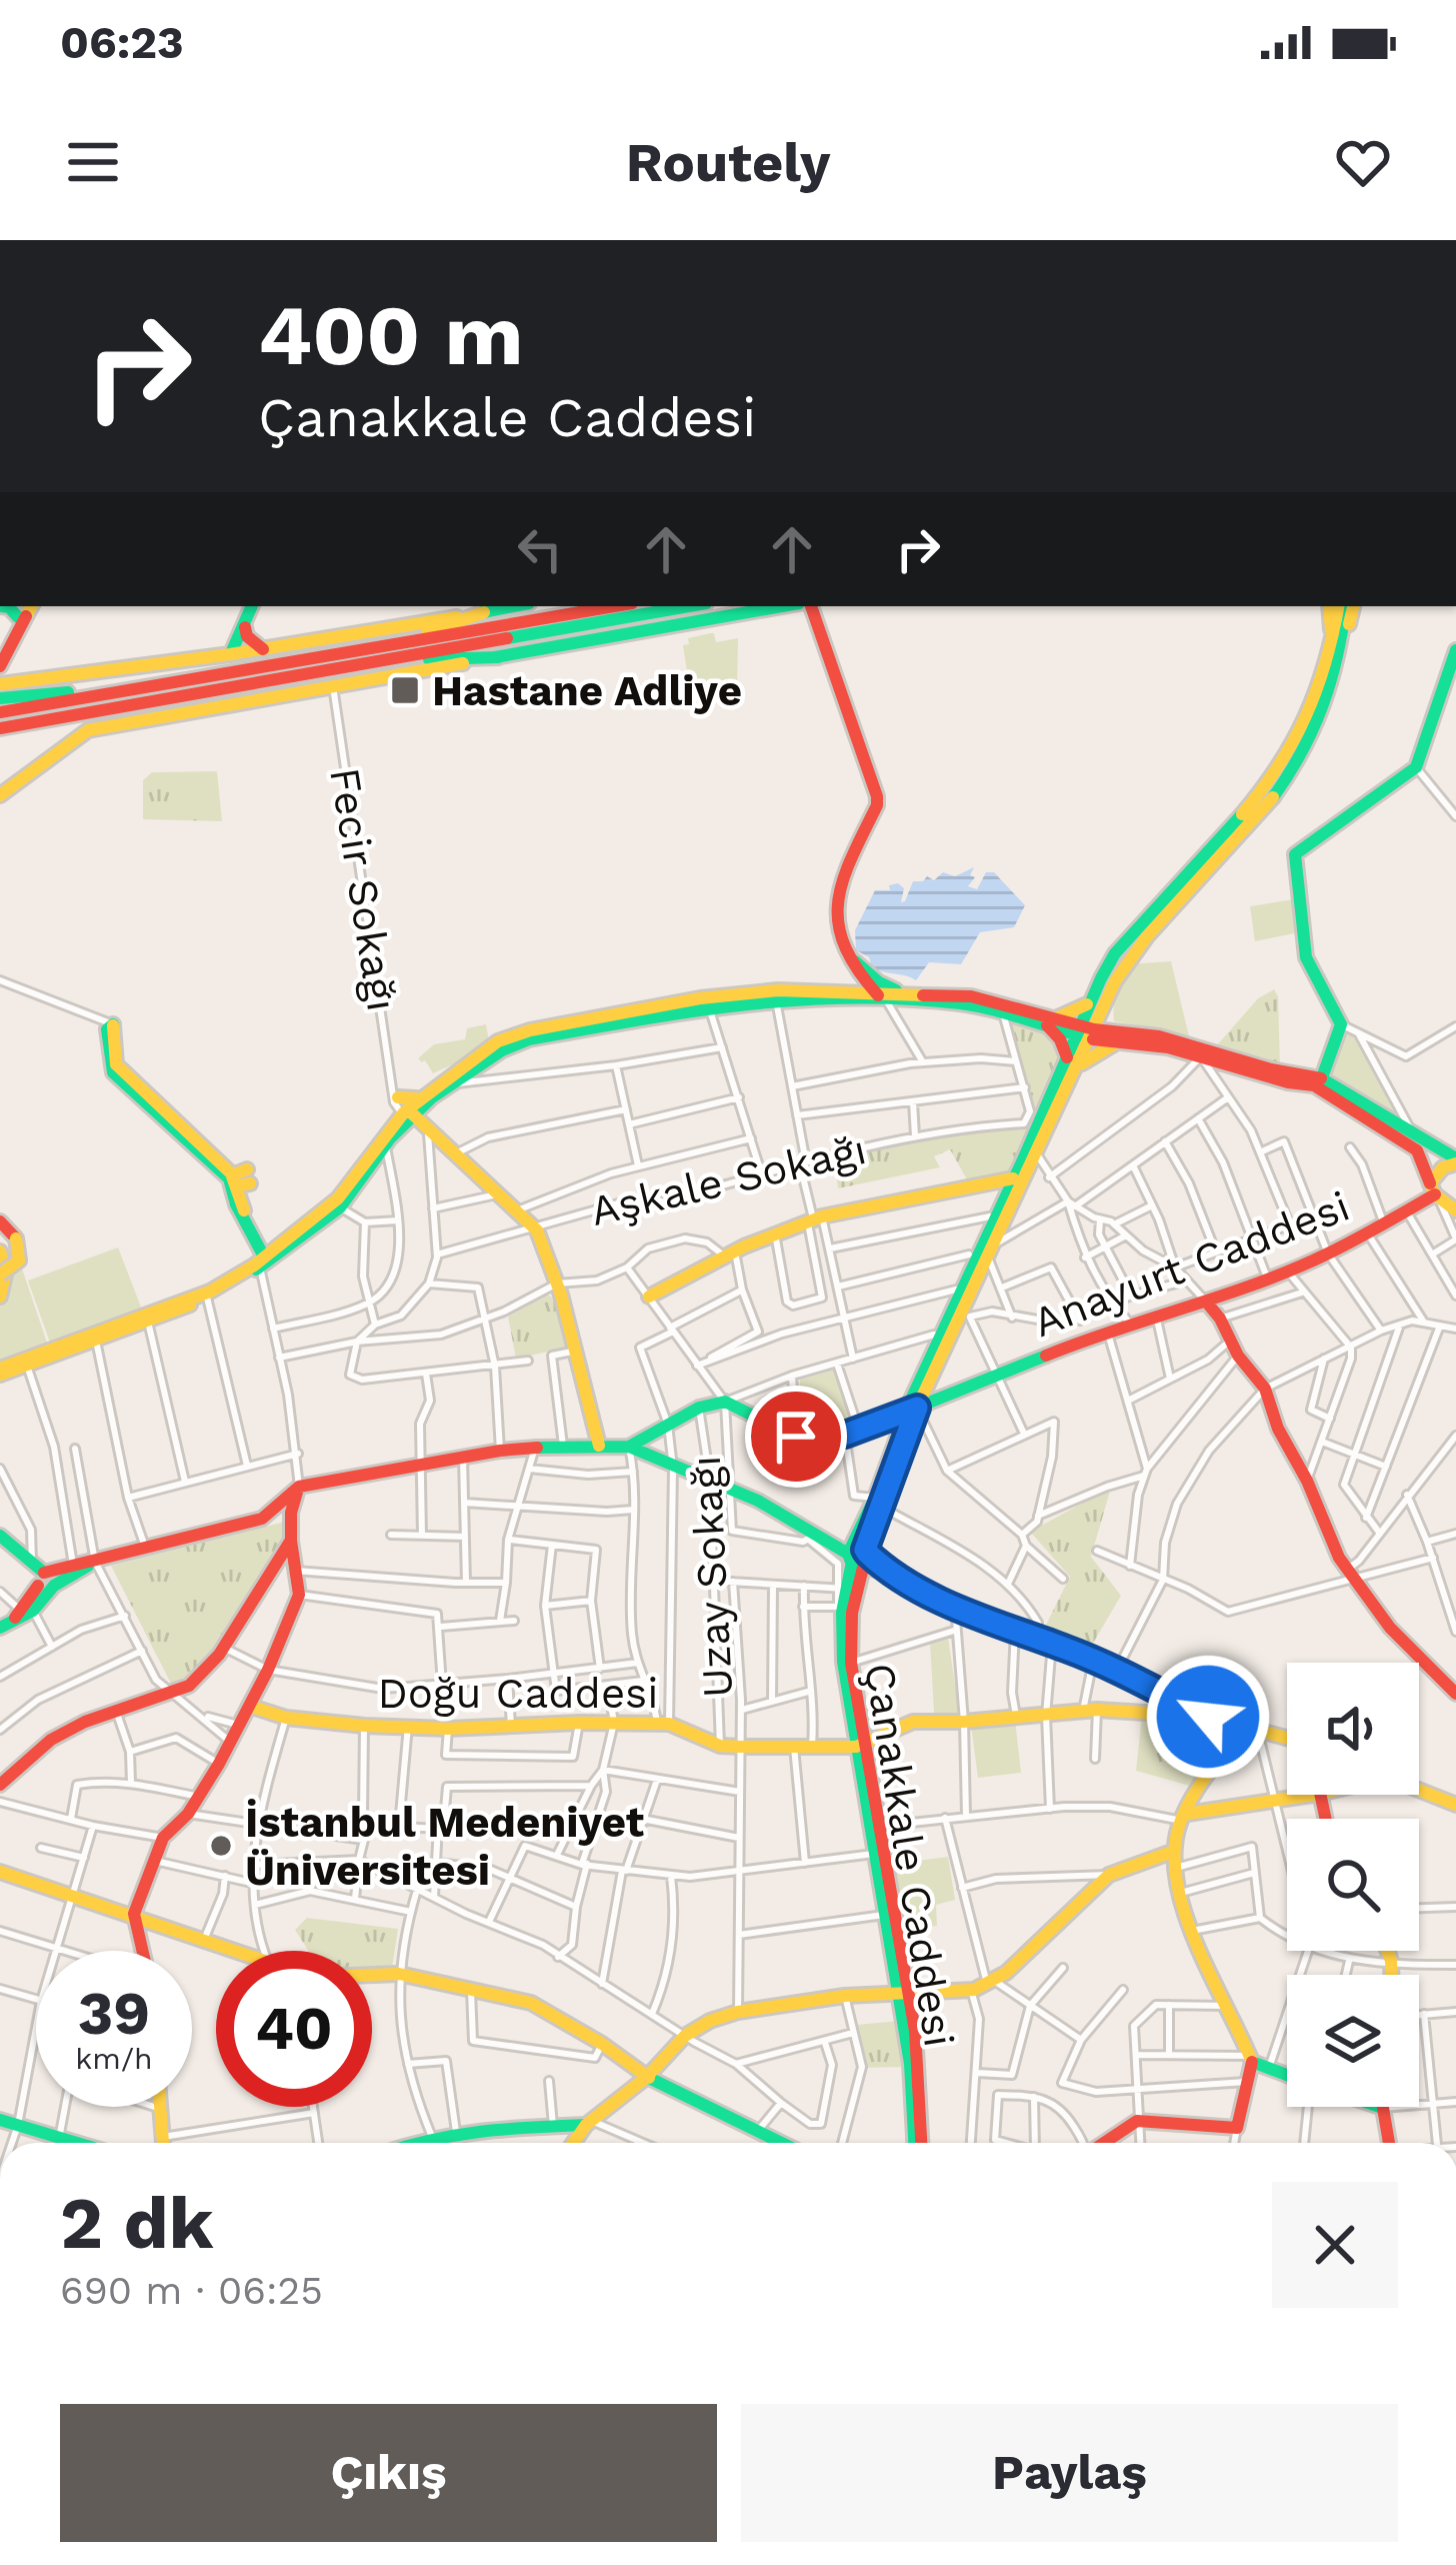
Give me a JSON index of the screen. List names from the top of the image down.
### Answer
{
  "streets": {
    "main road": ["Anayurt Caddesi", "Doğu Caddesi", "Çanakkale Caddesi"],
    "street": ["Fecir Sokağı", "Aşkale Sokağı", "Uzay Sokağı"]
  },
  "crossings": [
    ["Aşkale Sokağı", "Çanakkale Caddesi"],
    ["Anayurt Caddesi", "Çanakkale Caddesi"],
    ["Uzay Sokağı", "Doğu Caddesi"],
    ["Doğu Caddesi", "Çanakkale Caddesi"]
  ],
  "places": {
    "transit": ["Hastane Adliye"],
    "other": ["İstanbul Medeniyet Üniversitesi"]
  },
  "page": {
    "status": "06:23",
    "header": "Routely",
    "turn": ["400 m", "Çanakkale Caddesi"],
    "speed": "39 km/h",
    "limit": "40",
    "heading": ["2 dk", "690 m · 06:25"],
    "buttons": ["Çıkış", "Paylaş"]
  }
}
